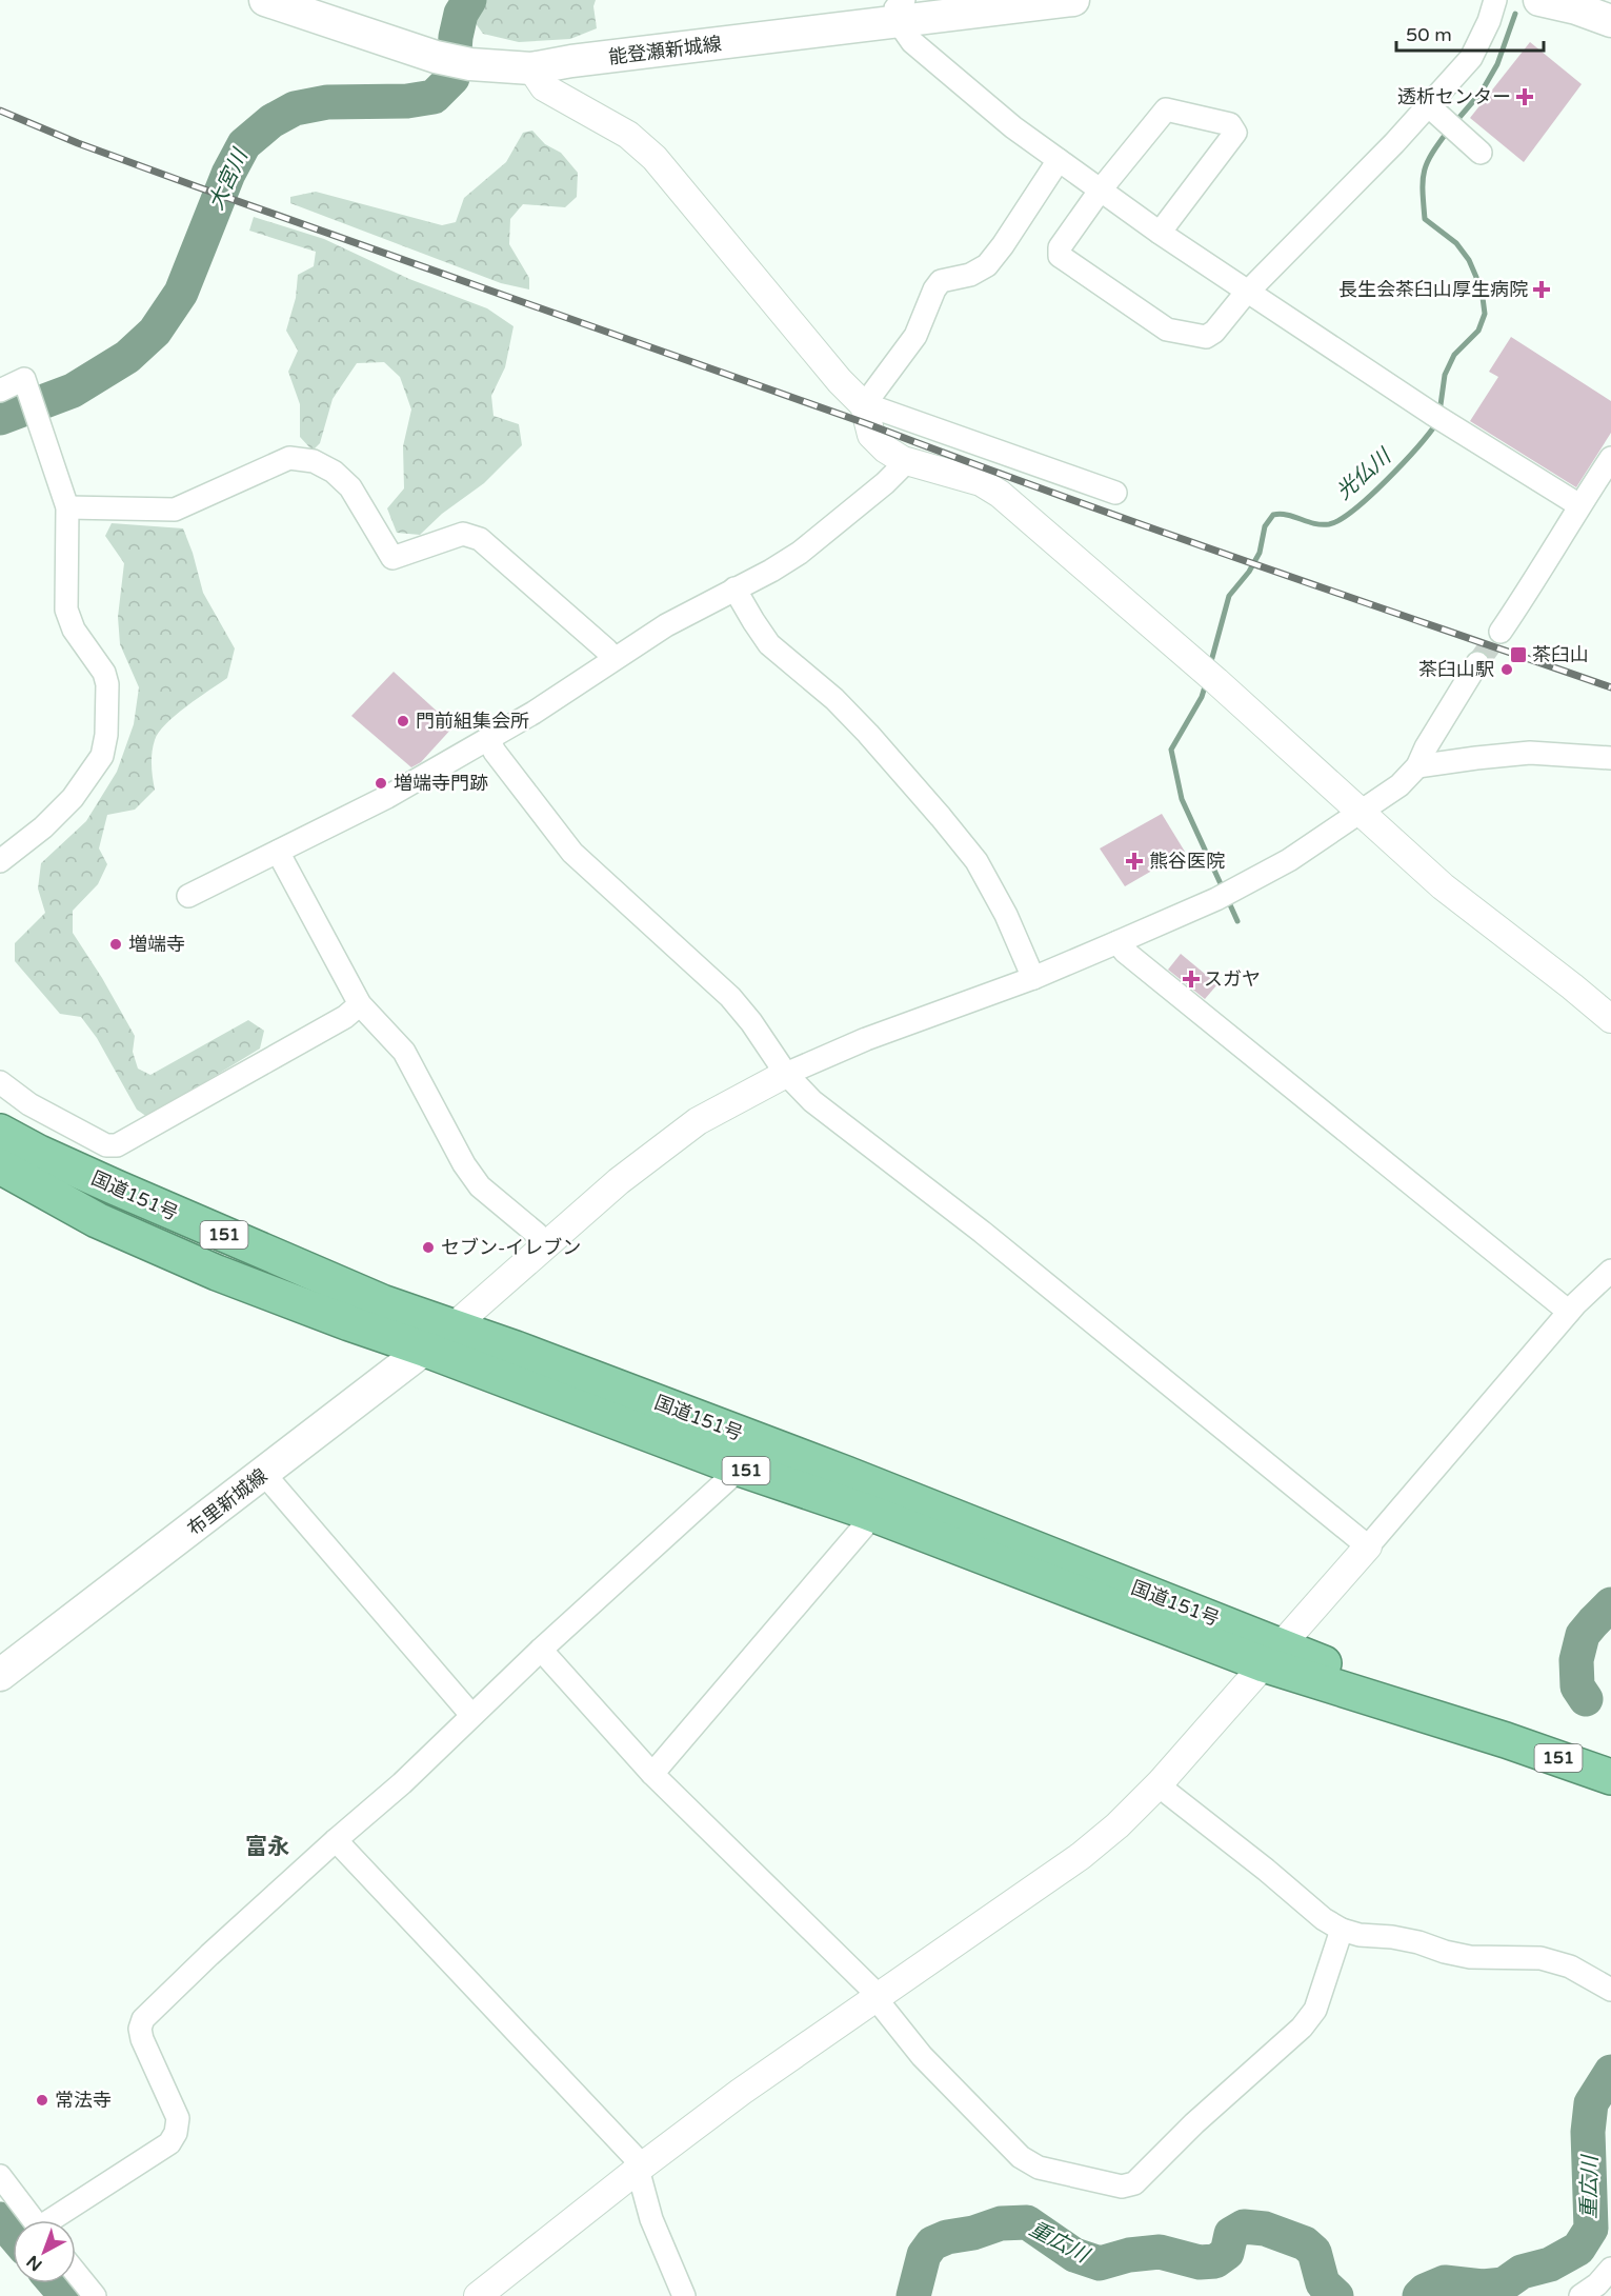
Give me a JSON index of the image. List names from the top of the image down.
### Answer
{
  "streets": {
    "highway": ["国道151号", "151"],
    "main road": ["能登瀬新城線", "布里新城線"]
  },
  "crossings": [
    ["国道151号", "布里新城線"]
  ],
  "districts": ["富永"],
  "water": ["大宮川", "光仏川", "重広川"],
  "places": {
    "health": [
      "透析センター",
      "長生会茶臼山厚生病院",
      "熊谷医院",
      "スガヤ"
    ],
    "transit": ["茶臼山"],
    "other": [
      "茶臼山駅",
      "門前組集会所",
      "増端寺門跡",
      "増端寺",
      "セブン-イレブン",
      "常法寺"
    ]
  },
  "scale_bar": "50 m",
  "north": "bottom left"
}
